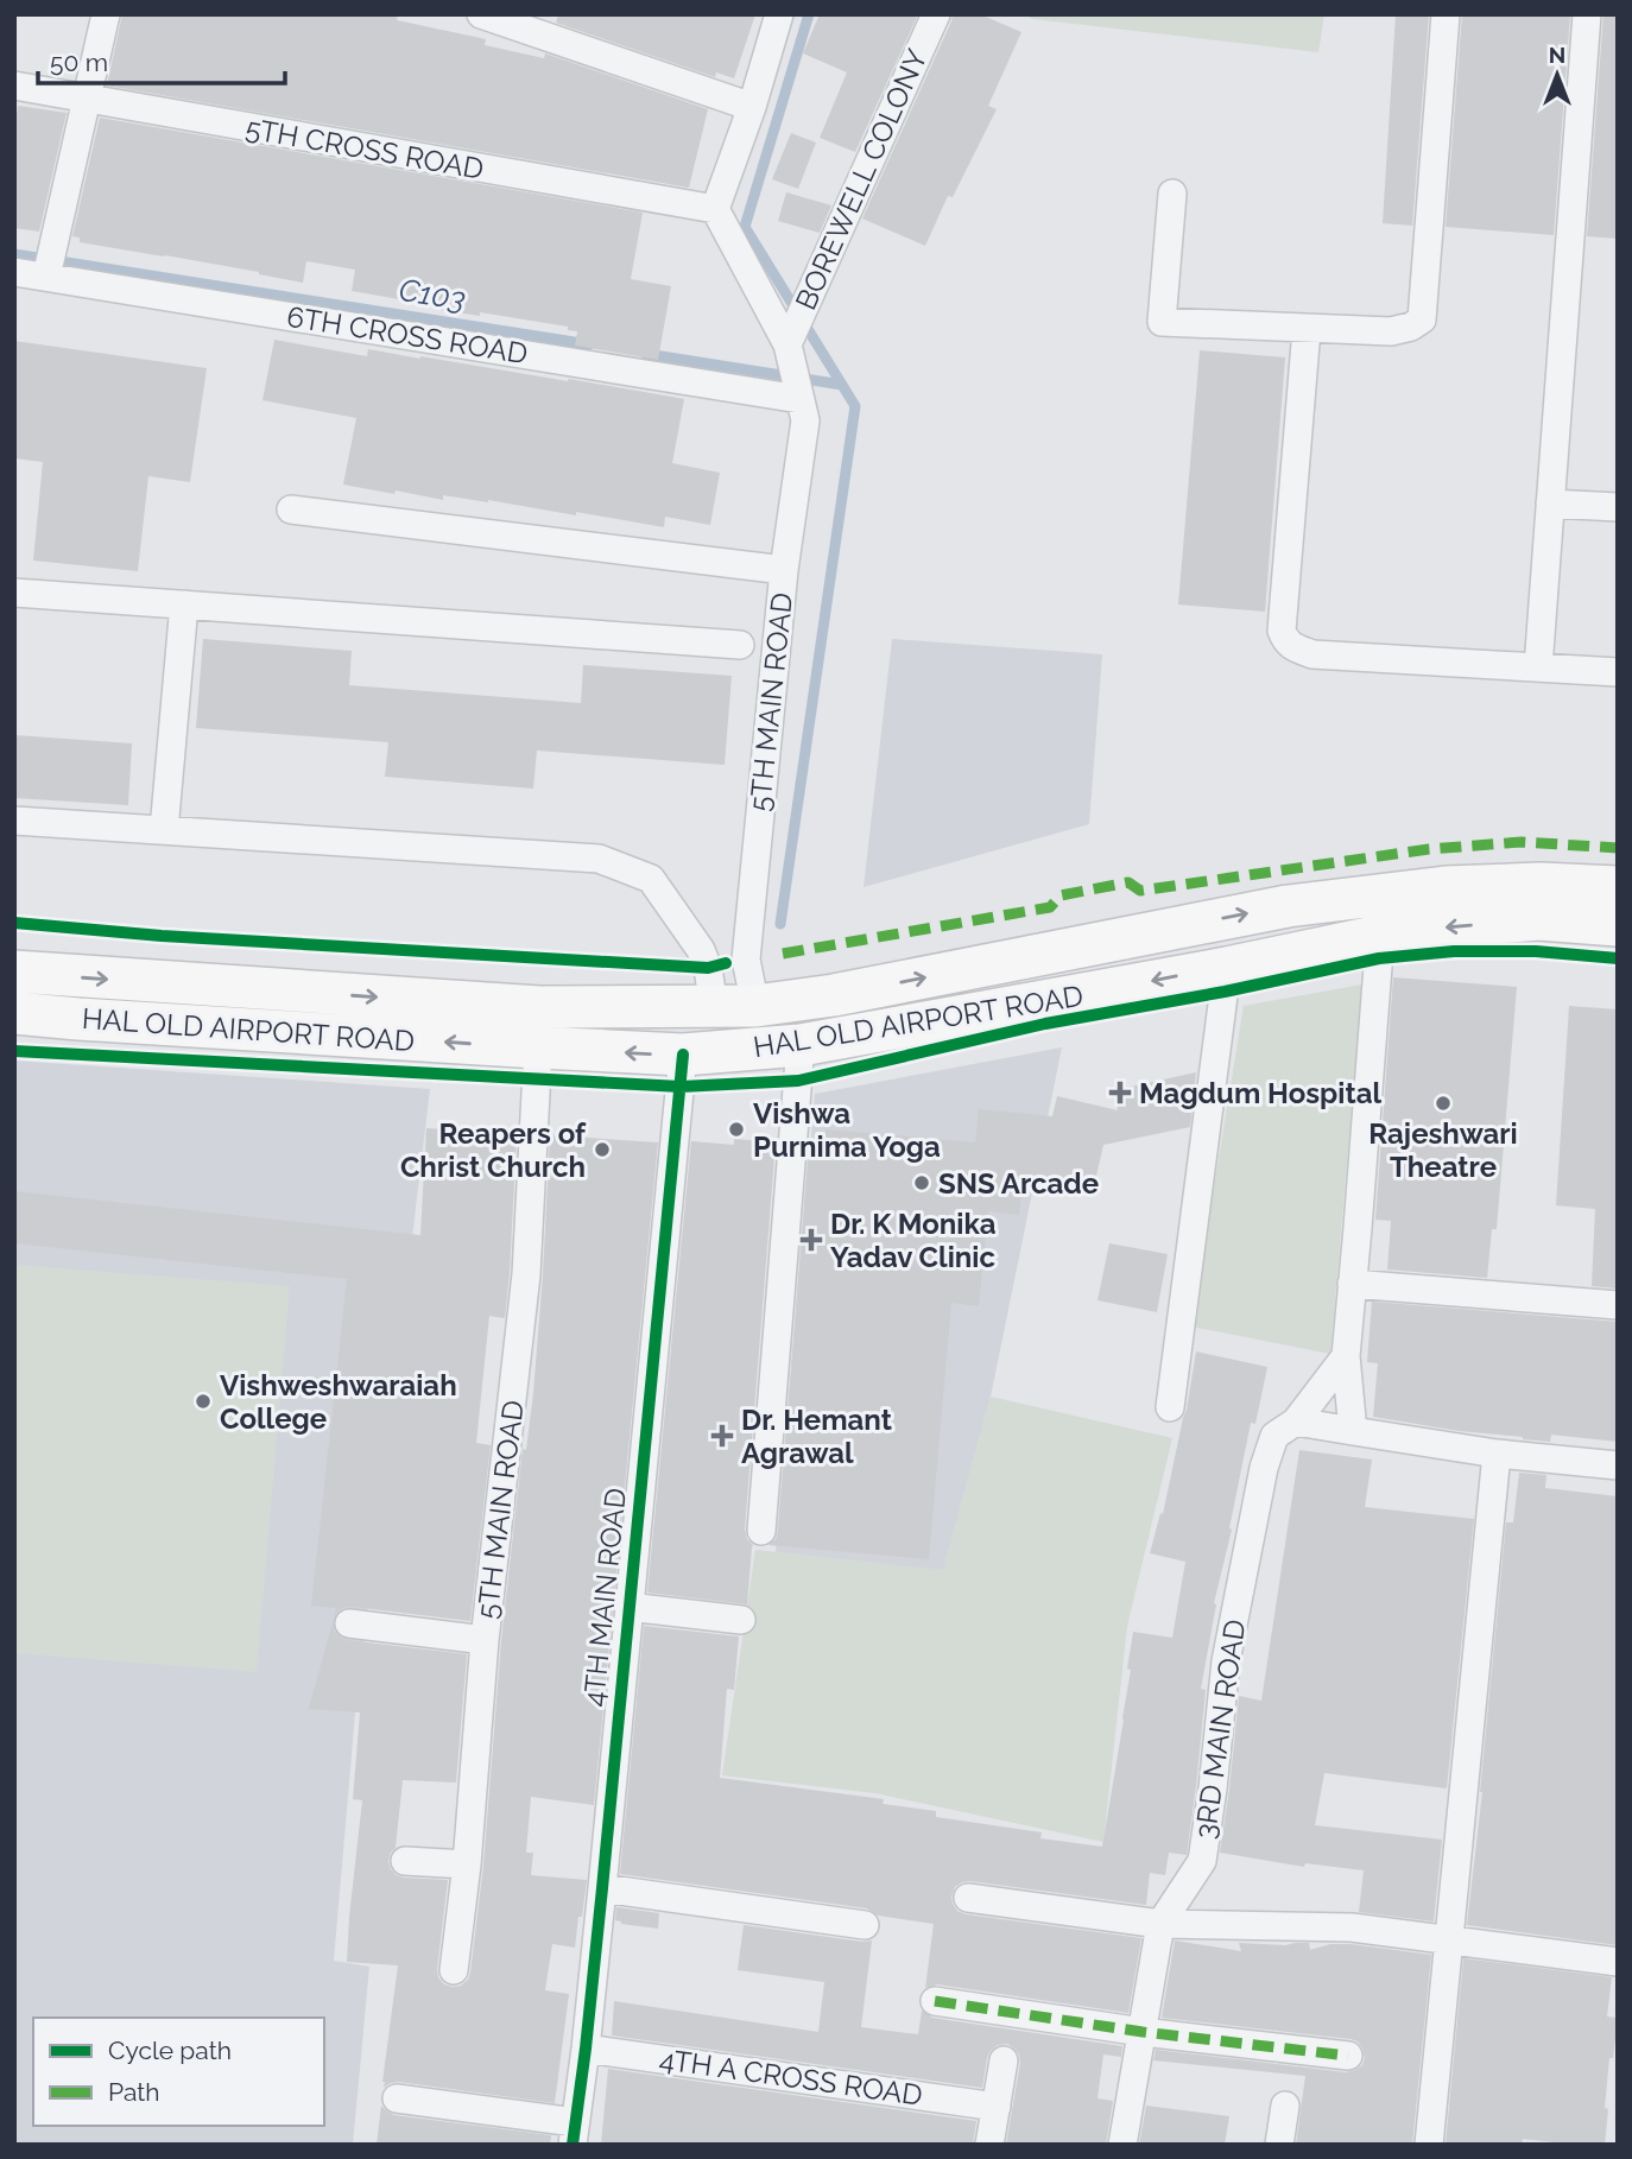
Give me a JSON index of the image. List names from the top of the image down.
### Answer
{
  "streets": {
    "main road": ["HAL OLD AIRPORT ROAD"],
    "street": [
      "5TH CROSS ROAD",
      "BOREWELL COLONY",
      "6TH CROSS ROAD",
      "5TH MAIN ROAD",
      "4TH MAIN ROAD",
      "3RD MAIN ROAD",
      "4TH A CROSS ROAD"
    ]
  },
  "crossings": [
    ["5TH CROSS ROAD", "5TH MAIN ROAD"],
    ["BOREWELL COLONY", "5TH MAIN ROAD"],
    ["6TH CROSS ROAD", "5TH MAIN ROAD"],
    ["5TH MAIN ROAD", "HAL OLD AIRPORT ROAD"],
    ["HAL OLD AIRPORT ROAD", "4TH MAIN ROAD"],
    ["4TH MAIN ROAD", "4TH A CROSS ROAD"]
  ],
  "water": ["C103"],
  "places": {
    "health": ["Magdum Hospital", "Dr. K Monika Yadav Clinic", "Dr. Hemant Agrawal"],
    "other": [
      "Rajeshwari Theatre",
      "Vishwa Purnima Yoga",
      "Reapers of Christ Church",
      "SNS Arcade",
      "Vishweshwaraiah College"
    ]
  },
  "legend": ["Cycle path", "Path"],
  "scale_bar": "50 m",
  "north": "top"
}
